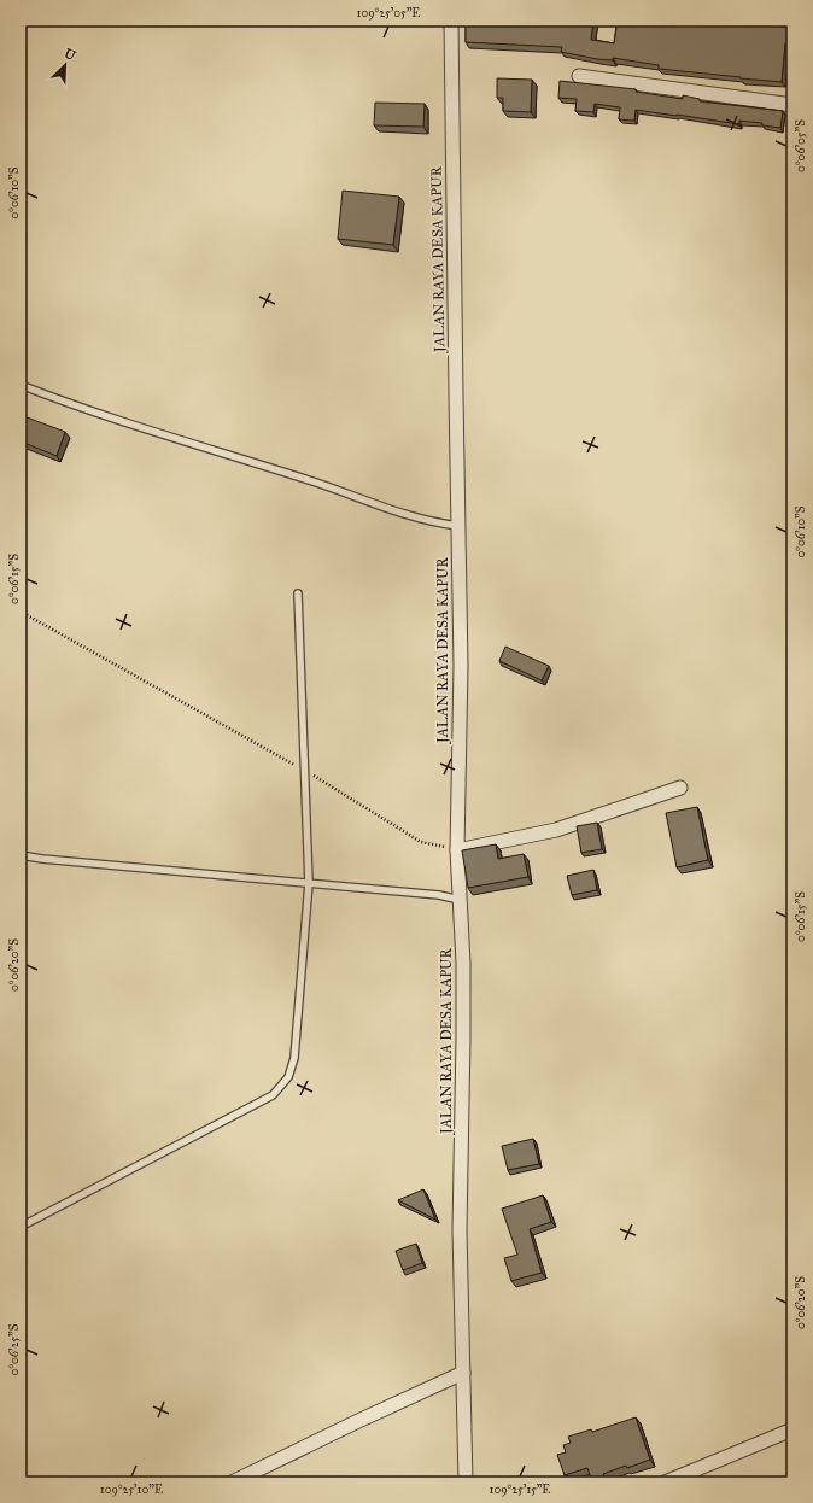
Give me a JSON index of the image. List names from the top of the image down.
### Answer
{
  "streets": {
    "street": ["JALAN RAYA DESA KAPUR"]
  },
  "north": "top right",
  "coordinates": [
    "109°25'05\"E",
    "0°06'05\"S",
    "0°06'10\"S",
    "0°06'15\"S",
    "0°06'20\"S",
    "0°06'25\"S",
    "109°25'10\"E",
    "109°25'15\"E"
  ]
}
